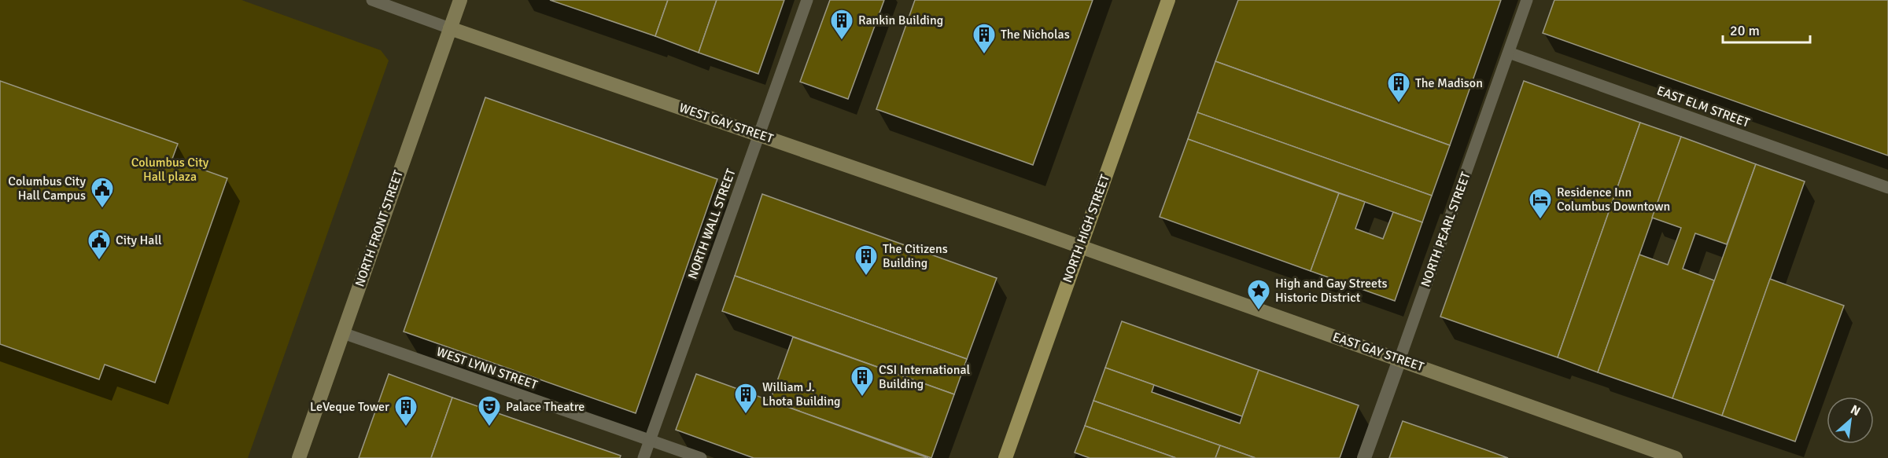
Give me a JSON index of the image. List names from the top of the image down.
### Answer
{
  "streets": {
    "main road": ["NORTH HIGH STREET"],
    "street": [
      "WEST GAY STREET",
      "NORTH FRONT STREET",
      "NORTH PEARL STREET",
      "EAST GAY STREET"
    ],
    "lane": ["EAST ELM STREET", "NORTH WALL STREET", "WEST LYNN STREET"]
  },
  "crossings": [
    ["EAST ELM STREET", "NORTH PEARL STREET"],
    ["WEST GAY STREET", "NORTH WALL STREET"],
    ["WEST GAY STREET", "NORTH FRONT STREET"],
    ["WEST GAY STREET", "NORTH HIGH STREET"],
    ["WEST GAY STREET", "EAST GAY STREET"],
    ["NORTH WALL STREET", "WEST LYNN STREET"],
    ["NORTH FRONT STREET", "WEST LYNN STREET"],
    ["NORTH HIGH STREET", "EAST GAY STREET"],
    ["NORTH PEARL STREET", "EAST GAY STREET"]
  ],
  "parks": ["Columbus City Hall plaza"],
  "places": {
    "building": [
      "Rankin Building",
      "The Nicholas",
      "The Madison",
      "The Citizens Building",
      "CSI International Building",
      "William J. Lhota Building",
      "LeVeque Tower"
    ],
    "public building": ["Columbus City Hall Campus", "City Hall"],
    "hotel": ["Residence Inn Columbus Downtown"],
    "place": ["High and Gay Streets Historic District"],
    "theatre": ["Palace Theatre"]
  },
  "scale_bar": "20 m",
  "north": "top right"
}
